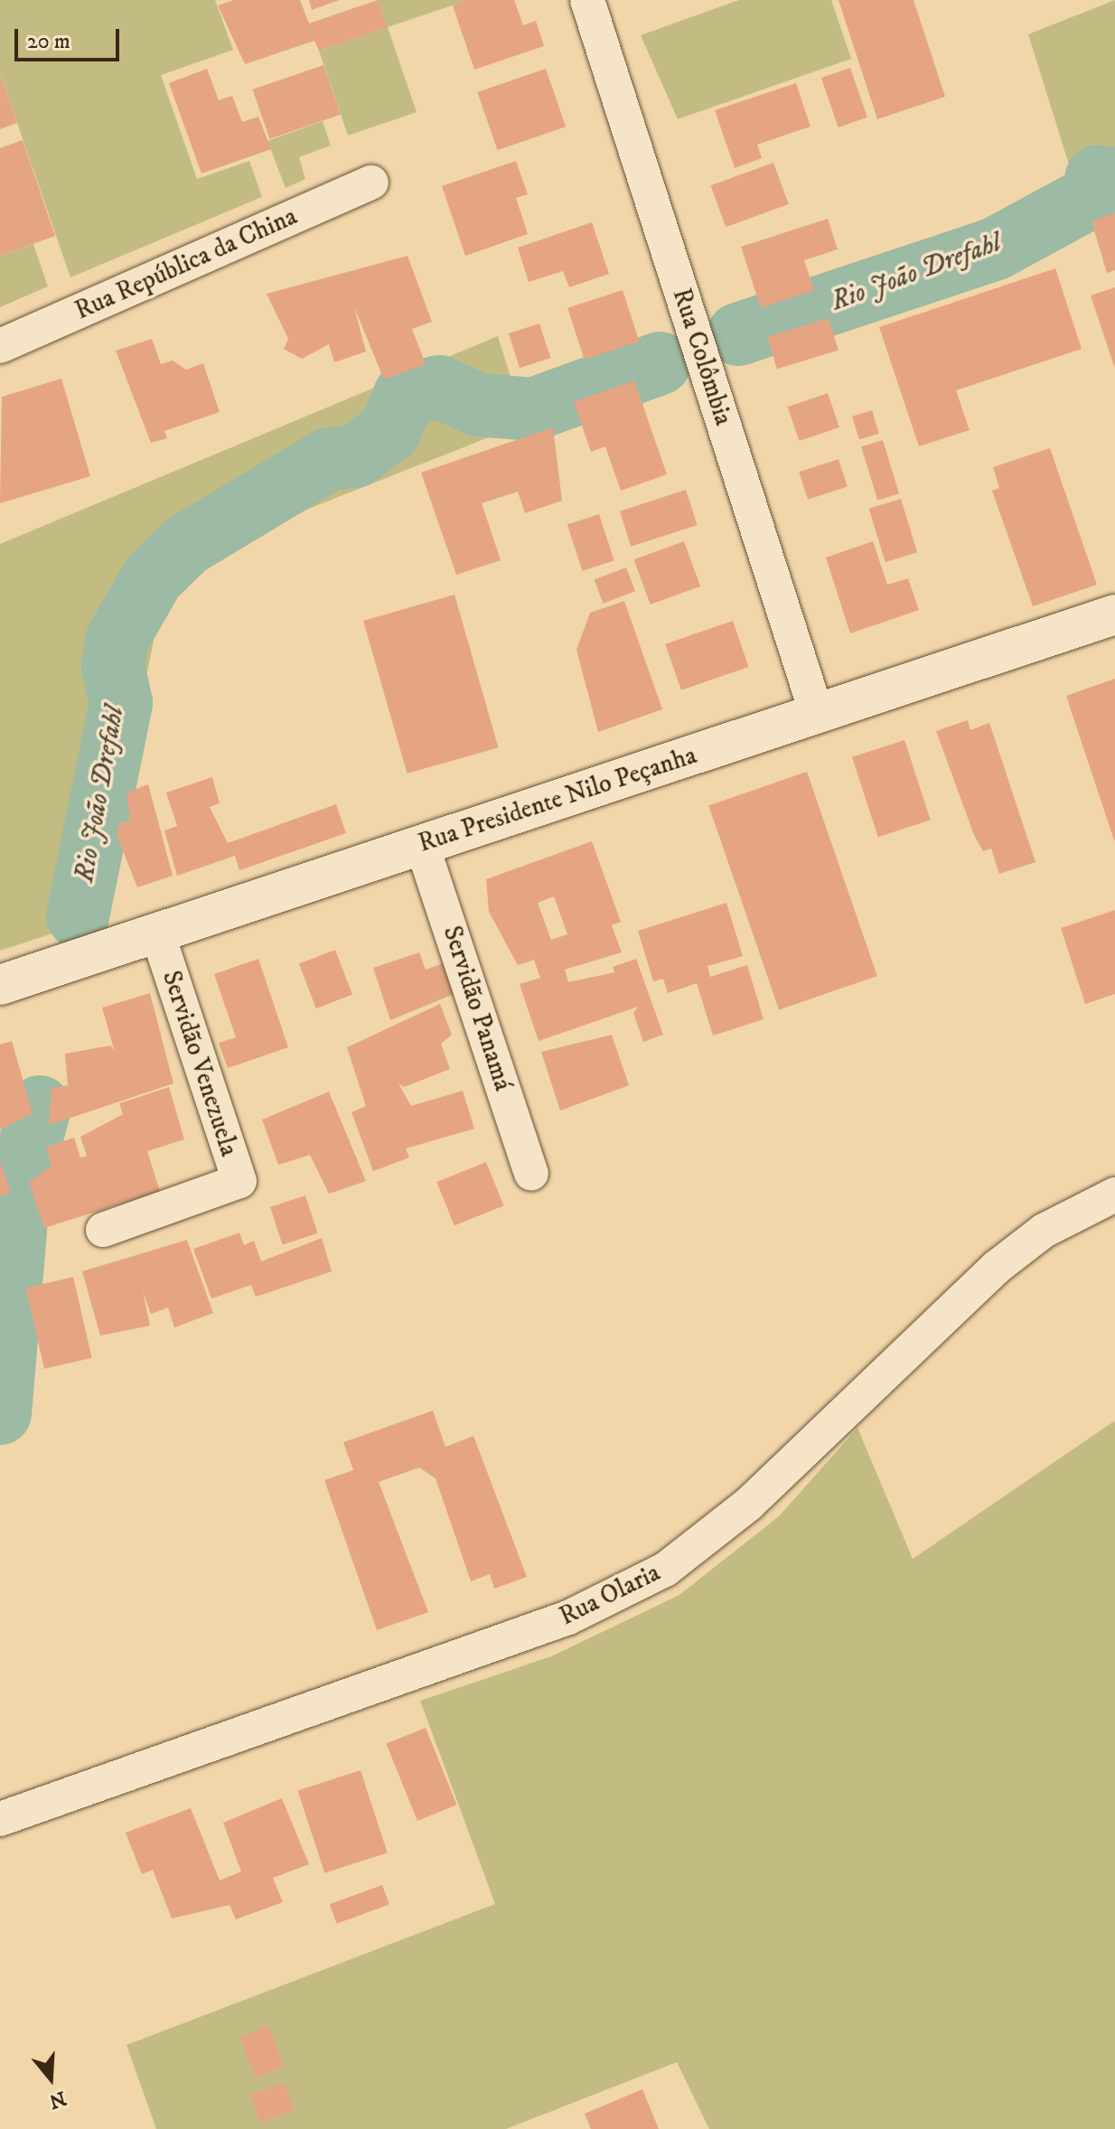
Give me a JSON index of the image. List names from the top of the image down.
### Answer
{
  "streets": {
    "street": [
      "Rua República da China",
      "Rua Colômbia",
      "Rua Presidente Nilo Peçanha",
      "Servidão Panamá",
      "Servidão Venezuela",
      "Rua Olaria"
    ]
  },
  "crossings": [
    ["Rua Colômbia", "Rua Presidente Nilo Peçanha"],
    ["Rua Presidente Nilo Peçanha", "Servidão Panamá"],
    ["Rua Presidente Nilo Peçanha", "Servidão Venezuela"]
  ],
  "water": ["Rio João Drefahl"],
  "scale_bar": "20 m",
  "north": "bottom"
}
